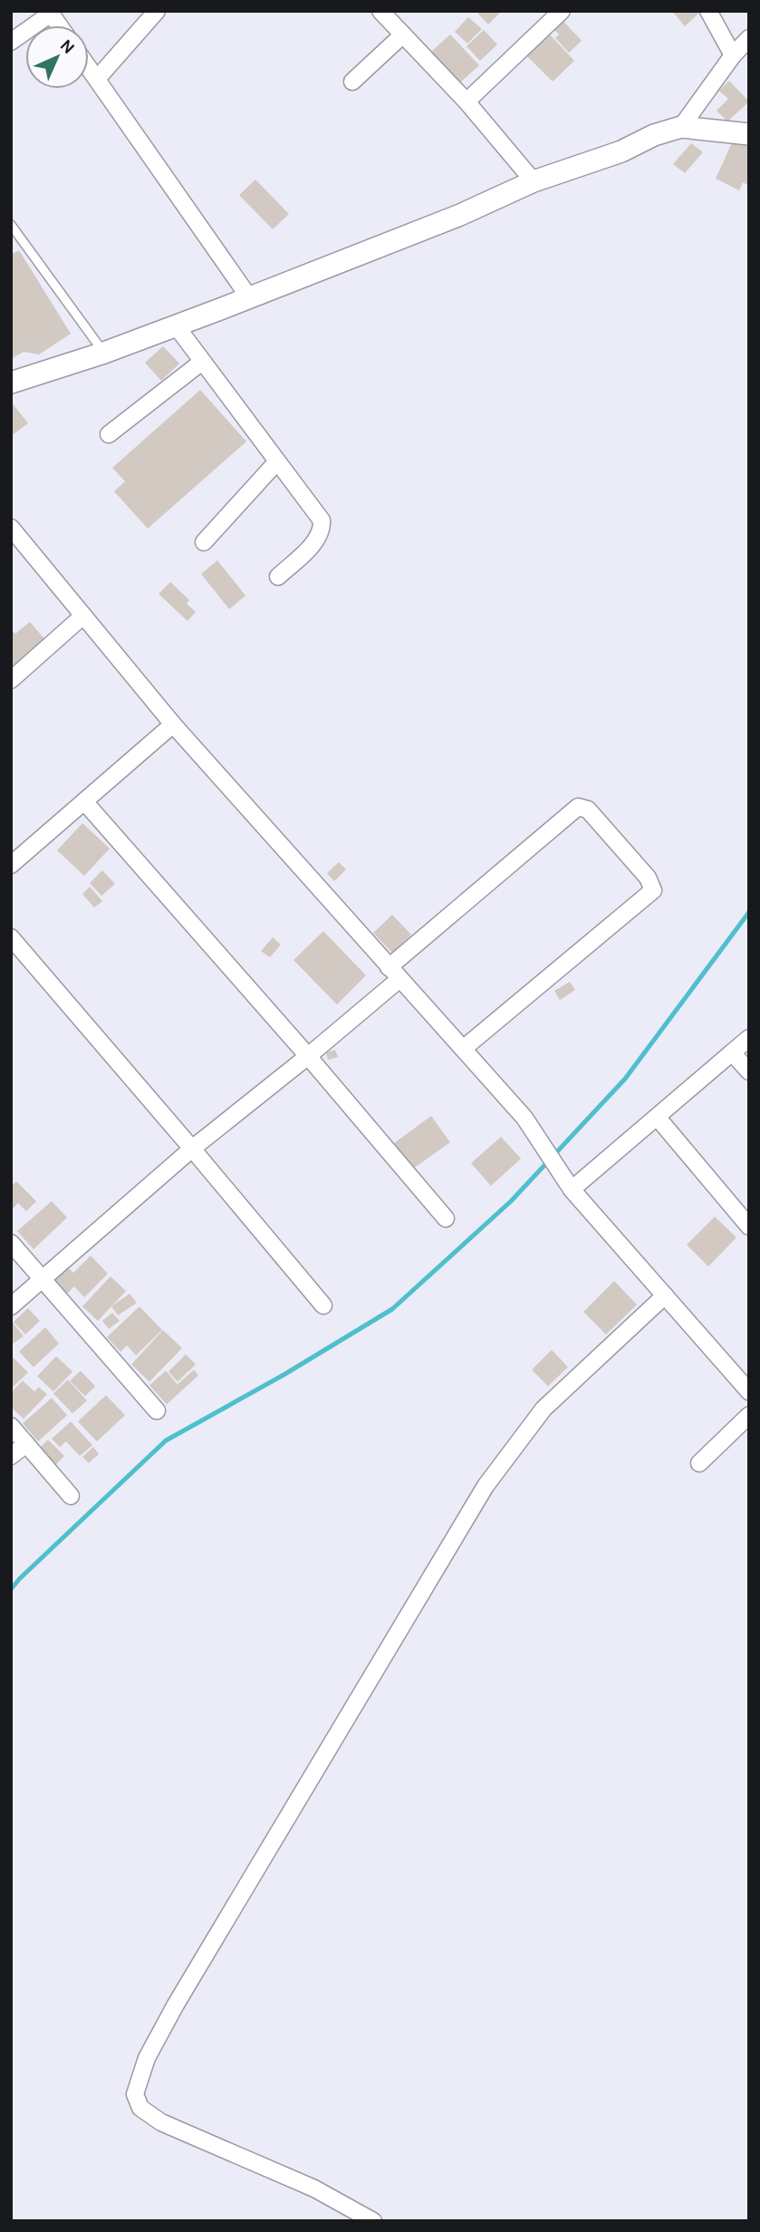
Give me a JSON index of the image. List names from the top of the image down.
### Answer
{
  "north": "top right"
}
